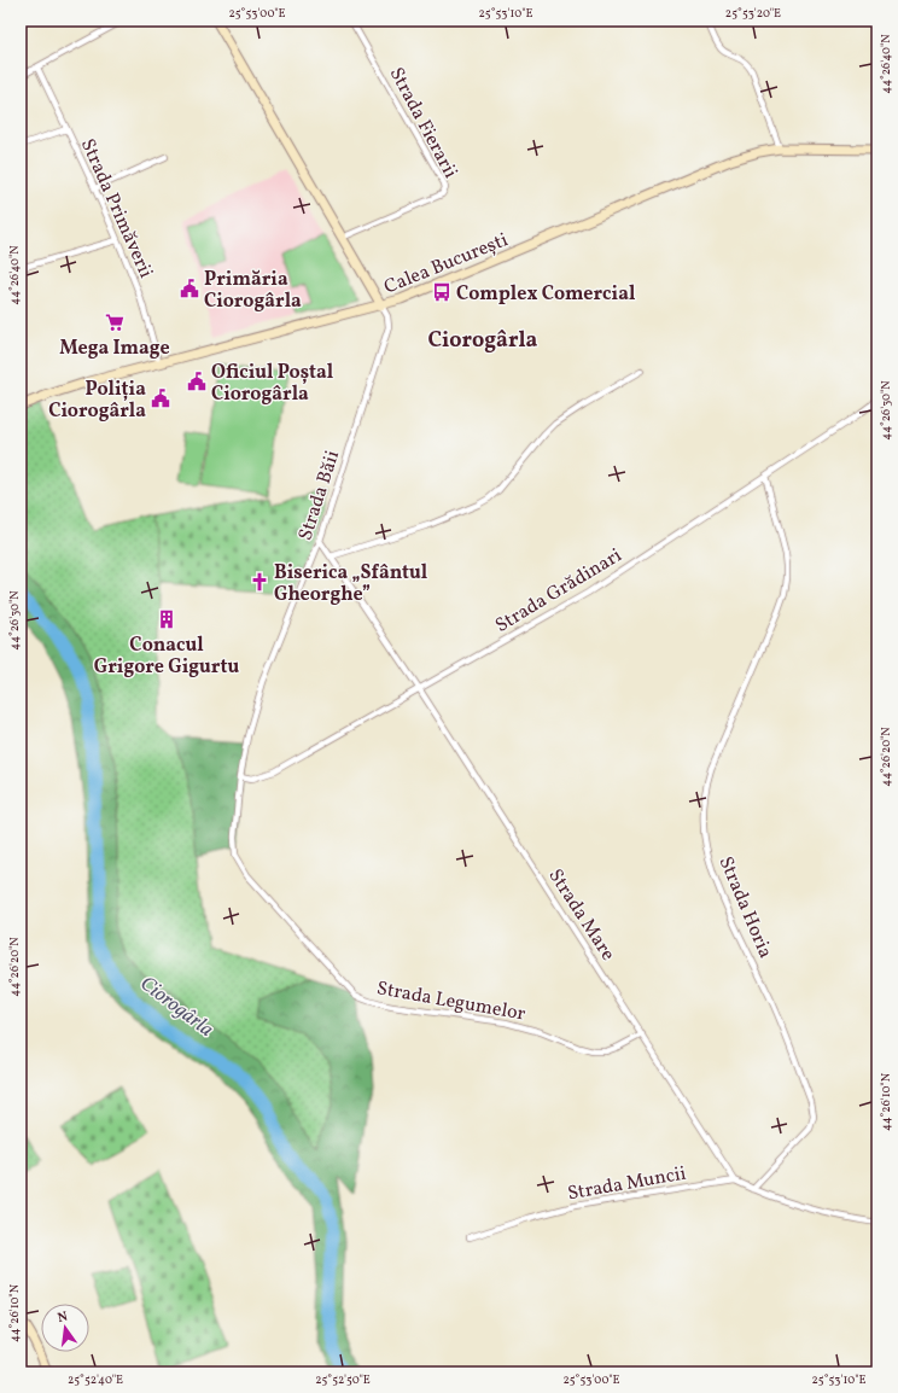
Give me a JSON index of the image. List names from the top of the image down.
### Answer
{
  "streets": {
    "main road": ["Calea București"],
    "street": [
      "Strada Fierarii",
      "Strada Primăverii",
      "Strada Băii",
      "Strada Grădinari",
      "Strada Horia",
      "Strada Mare",
      "Strada Legumelor",
      "Strada Muncii"
    ]
  },
  "crossings": [
    ["Strada Primăverii", "Calea București"],
    ["Calea București", "Strada Băii"],
    ["Strada Băii", "Strada Grădinari"],
    ["Strada Băii", "Strada Mare"],
    ["Strada Băii", "Strada Legumelor"],
    ["Strada Grădinari", "Strada Horia"],
    ["Strada Grădinari", "Strada Mare"],
    ["Strada Mare", "Strada Legumelor"],
    ["Strada Mare", "Strada Muncii"]
  ],
  "districts": ["Ciorogârla"],
  "water": ["Ciorogârla"],
  "places": {
    "public building": ["Primăria Ciorogârla", "Oficiul Poștal Ciorogârla", "Poliția Ciorogârla"],
    "bus stop": ["Complex Comercial"],
    "supermarket": ["Mega Image"],
    "church": ["Biserica „Sfântul Gheorghe”"],
    "building": ["Conacul Grigore Gigurtu"]
  },
  "north": "top",
  "coordinates": [
    "25°53'00\"E",
    "25°53'10\"E",
    "25°53'20\"E",
    "44°26'40\"N",
    "44°26'30\"N",
    "44°26'20\"N",
    "44°26'10\"N",
    "25°52'40\"E",
    "25°52'50\"E"
  ]
}
